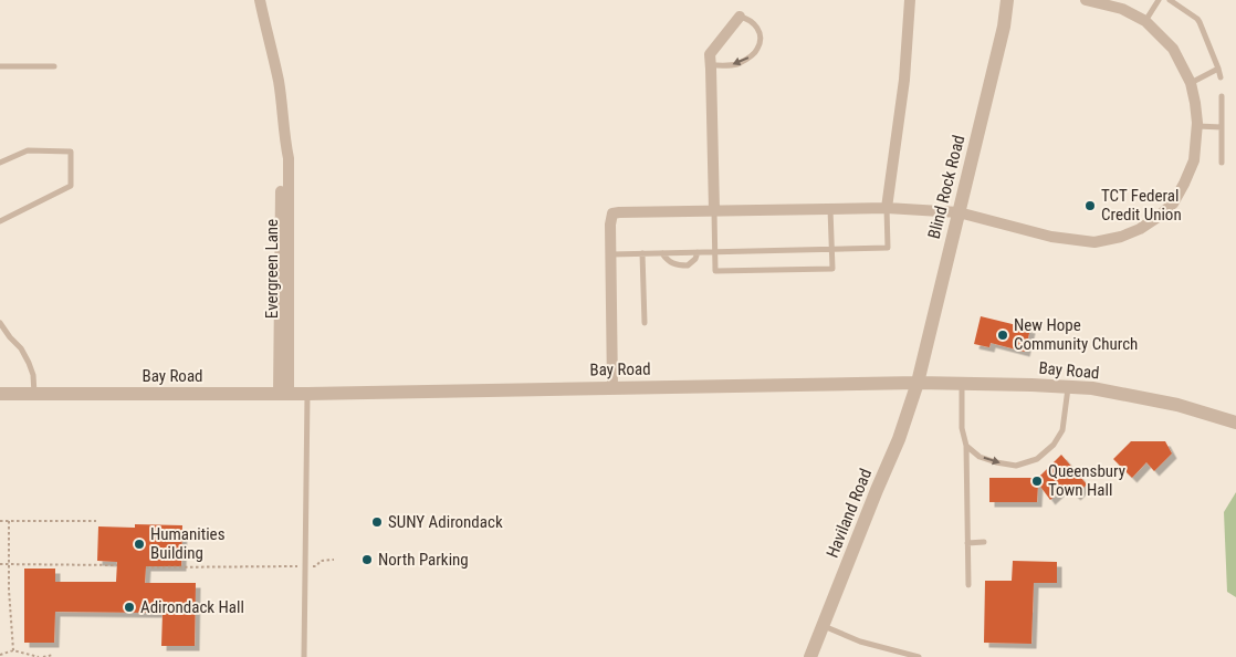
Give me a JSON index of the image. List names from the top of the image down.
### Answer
{
  "streets": {
    "street": [
      "Blind Rock Road",
      "Evergreen Lane",
      "Bay Road",
      "Haviland Road"
    ]
  },
  "crossings": [
    ["Blind Rock Road", "Bay Road"],
    ["Blind Rock Road", "Haviland Road"],
    ["Evergreen Lane", "Bay Road"],
    ["Bay Road", "Haviland Road"]
  ],
  "places": [
    "TCT Federal Credit Union",
    "New Hope Community Church",
    "Queensbury Town Hall",
    "SUNY Adirondack",
    "Humanities Building",
    "North Parking",
    "Adirondack Hall"
  ]
}
